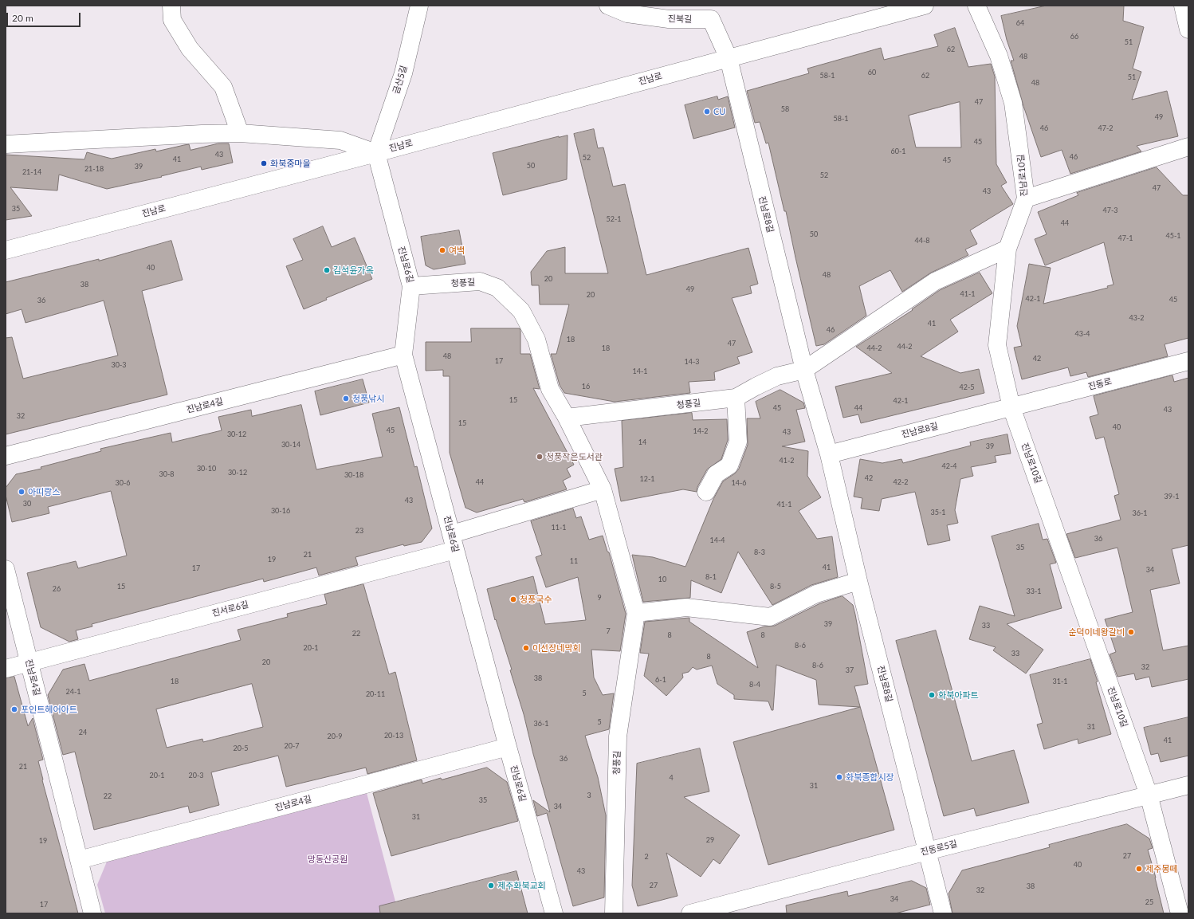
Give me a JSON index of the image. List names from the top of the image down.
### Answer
{
  "streets": {
    "street": [
      "진북길",
      "진남로",
      "금산5길",
      "진남로10길",
      "진남로8길",
      "진남로6길",
      "청풍길",
      "진동로",
      "진남로4길",
      "진서로6길",
      "진동로5길"
    ]
  },
  "crossings": [
    ["진북길", "진남로"],
    ["진북길", "진남로8길"],
    ["진남로", "금산5길"],
    ["진남로", "진남로8길"],
    ["진남로", "진남로6길"],
    ["금산5길", "진남로6길"],
    ["진남로10길", "진남로8길"],
    ["진남로10길", "진동로"],
    ["진남로10길", "진동로5길"],
    ["진남로8길", "청풍길"],
    ["진남로8길", "진동로"],
    ["진남로8길", "진동로5길"],
    ["진남로6길", "청풍길"],
    ["진남로6길", "진남로4길"],
    ["진남로6길", "진서로6길"],
    ["청풍길", "진서로6길"],
    ["진남로4길", "진서로6길"]
  ],
  "parks": ["망동산공원"],
  "places": [
    "CU",
    "화북중마을",
    "여백",
    "김석윤가옥",
    "청풍낚시",
    "청풍작은도서관",
    "아띠랑스",
    "청풍국수",
    "순덕이네왕갈비",
    "이선장네막회",
    "화북아파트",
    "포인트헤어아트",
    "화북종합시장",
    "제주몽떼",
    "제주화북교회"
  ],
  "house_numbers": [
    "64",
    "66",
    "51",
    "62",
    "48",
    "60",
    "58-1",
    "62",
    "51",
    "48",
    "47",
    "58",
    "49",
    "58-1",
    "46",
    "47-2",
    "45",
    "60-1",
    "43",
    "46",
    "52",
    "41",
    "45",
    "50",
    "39",
    "21-18",
    "21-14",
    "52",
    "47",
    "43",
    "35",
    "47-3",
    "52-1",
    "44",
    "50",
    "45-1",
    "47-1",
    "44-8",
    "40",
    "48",
    "20",
    "38",
    "49",
    "41-1",
    "20",
    "42-1",
    "45",
    "36",
    "43-2",
    "41",
    "46",
    "43-4",
    "18",
    "47",
    "44-2",
    "18",
    "44-2",
    "48",
    "42",
    "17",
    "14-3",
    "30-3",
    "14-1",
    "16",
    "42-5",
    "15",
    "42-1",
    "45",
    "44",
    "43",
    "32",
    "15",
    "40",
    "45",
    "14-2",
    "43",
    "30-12",
    "14",
    "30-14",
    "39",
    "41-2",
    "42-4",
    "30-10",
    "30-12",
    "30-8",
    "30-18",
    "42",
    "12-1",
    "44",
    "42-2",
    "30-6",
    "14-6",
    "39-1",
    "43",
    "30",
    "41-1",
    "30-16",
    "35-1",
    "36-1",
    "11-1",
    "23",
    "36",
    "14-4",
    "35",
    "8-3",
    "21",
    "19",
    "11",
    "41",
    "17",
    "34",
    "8-1",
    "10",
    "15",
    "8-5",
    "26",
    "33-1",
    "9",
    "39",
    "33",
    "7",
    "22",
    "8",
    "8",
    "8-6",
    "20-1",
    "33",
    "8",
    "20",
    "8-6",
    "32",
    "37",
    "38",
    "6-1",
    "18",
    "31-1",
    "8-4",
    "24-1",
    "5",
    "20-11",
    "5",
    "36-1",
    "31",
    "24",
    "20-13",
    "20-9",
    "41",
    "20-7",
    "20-5",
    "36",
    "21",
    "20-1",
    "20-3",
    "4",
    "31",
    "3",
    "22",
    "35",
    "34",
    "31",
    "29",
    "19",
    "27",
    "2",
    "40",
    "43",
    "27",
    "38",
    "32",
    "34",
    "25",
    "17"
  ],
  "scale_bar": "20 m"
}
